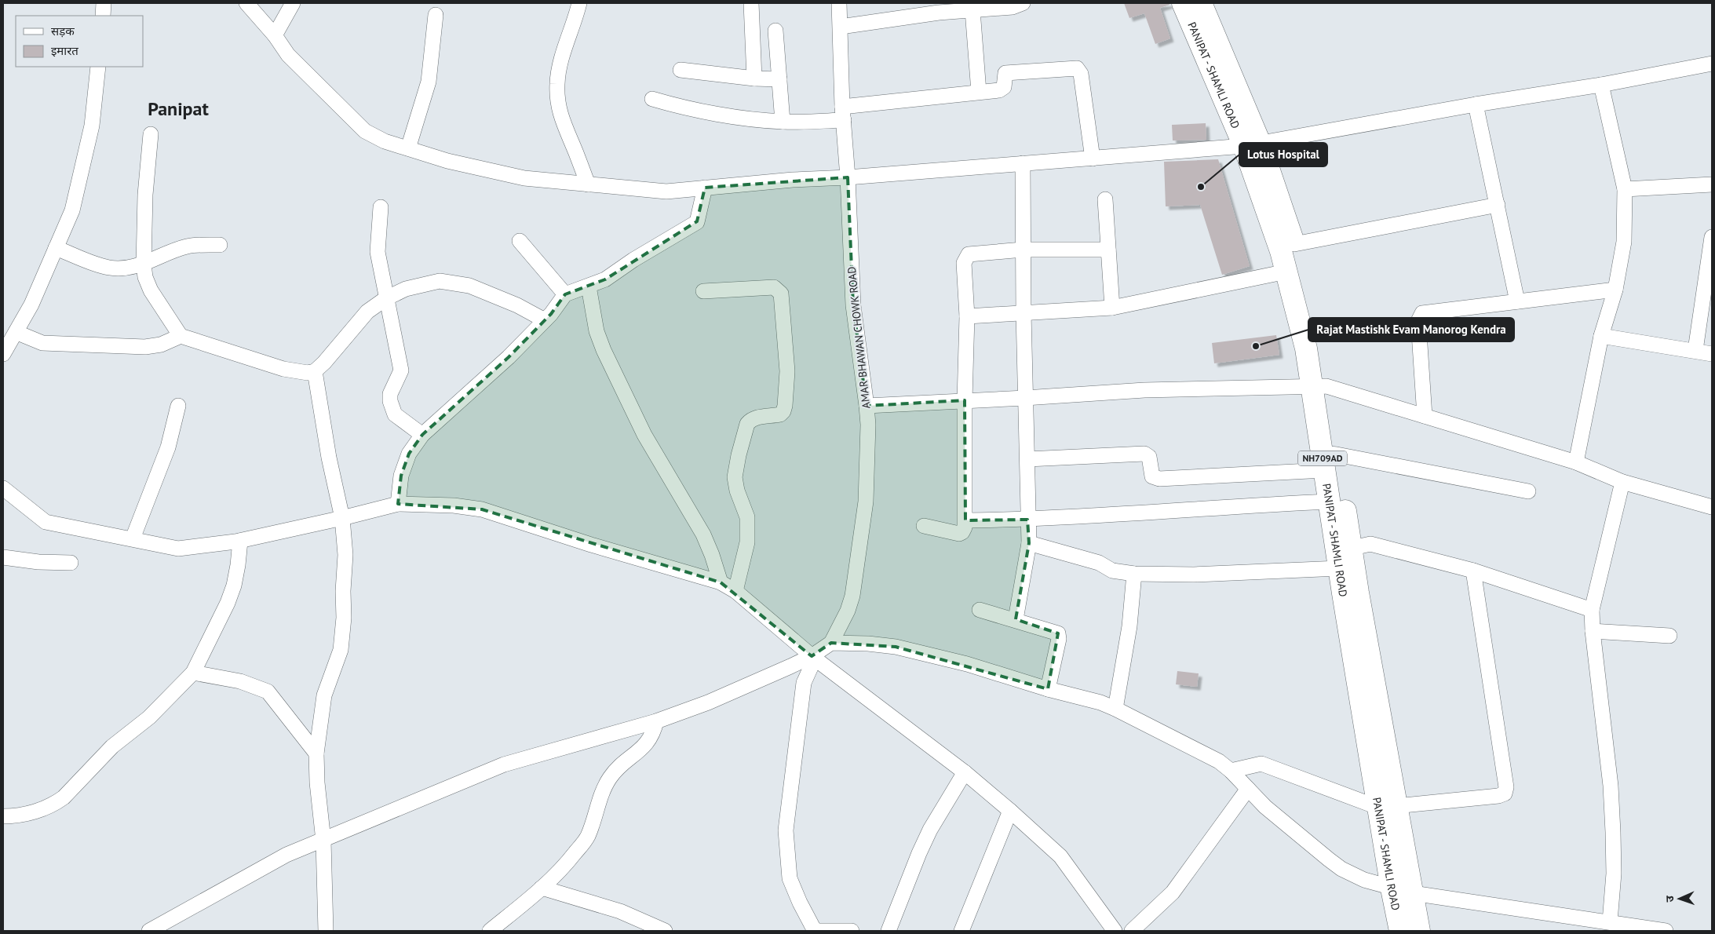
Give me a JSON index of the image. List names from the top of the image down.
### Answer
{
  "streets": {
    "highway": ["PANIPAT - SHAMLI ROAD", "NH709AD"],
    "street": ["AMAR BHAWAN CHOWK ROAD"]
  },
  "districts": ["Panipat"],
  "places": ["Lotus Hospital", "Rajat Mastishk Evam Manorog Kendra"],
  "legend": ["सड़क", "इमारत"],
  "north": "left"
}
